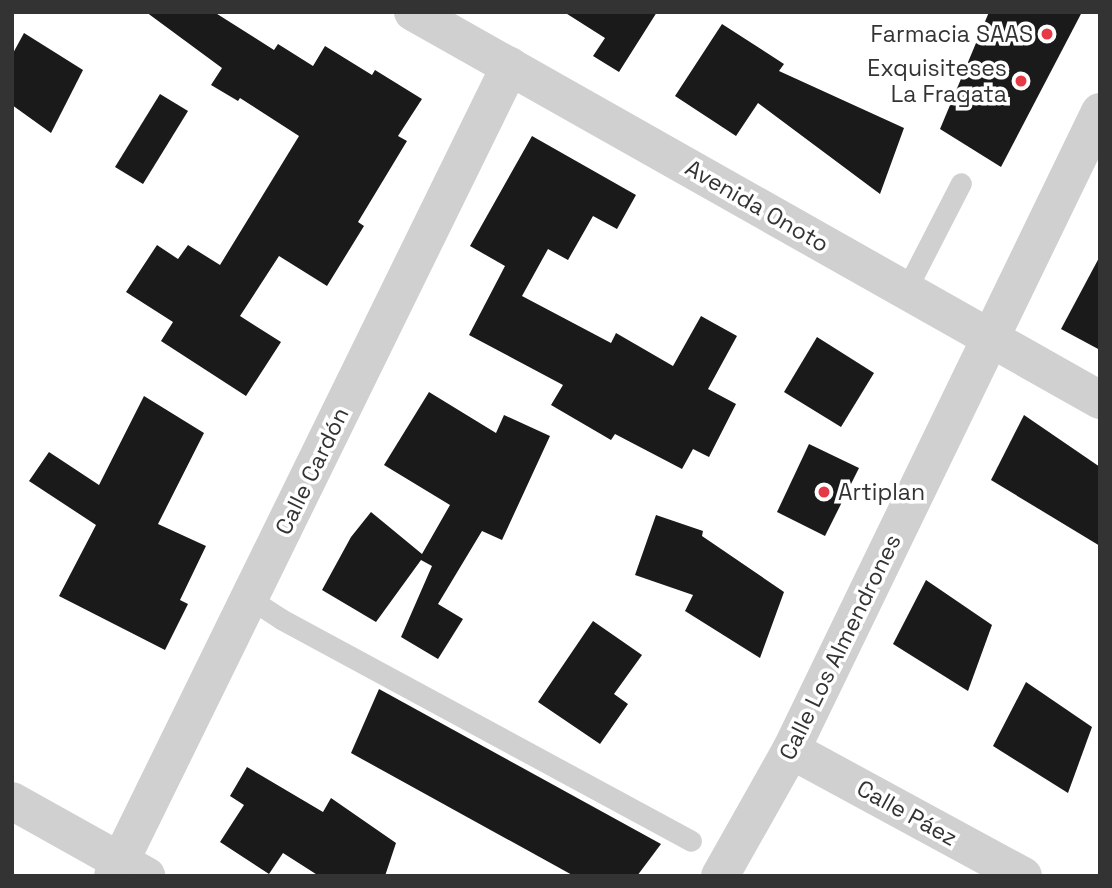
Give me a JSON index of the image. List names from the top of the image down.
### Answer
{
  "streets": {
    "street": [
      "Avenida Onoto",
      "Calle Cardón",
      "Calle Los Almendrones",
      "Calle Páez"
    ]
  },
  "crossings": [
    ["Avenida Onoto", "Calle Cardón"],
    ["Avenida Onoto", "Calle Los Almendrones"],
    ["Calle Los Almendrones", "Calle Páez"]
  ],
  "places": ["Farmacia SAAS", "Exquisiteses La Fragata", "Artiplan"]
}
